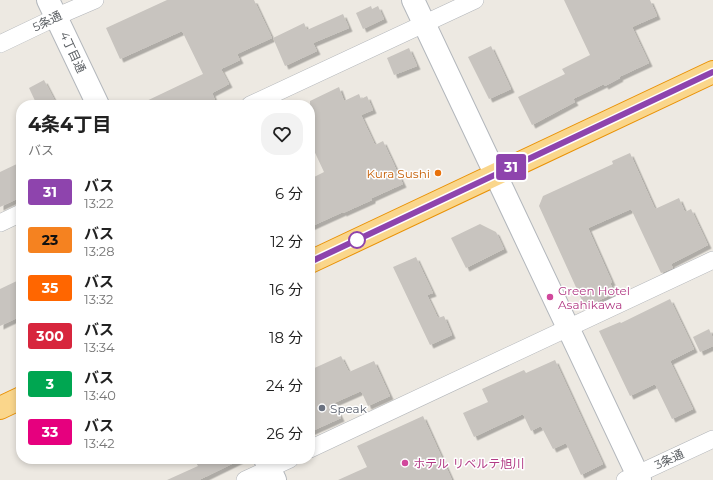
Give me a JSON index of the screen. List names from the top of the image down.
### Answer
{
  "streets": {
    "street": ["5条通", "4丁目通", "3条通"]
  },
  "crossings": [
    ["5条通", "4丁目通"]
  ],
  "places": [
    "Kura Sushi",
    "Green Hotel Asahikawa",
    "Speak",
    "ホテル リベルテ旭川"
  ],
  "lines": ["bus line 31"],
  "page": {
    "on_map": "31",
    "heading": ["4条4丁目", "バス"],
    "list": [
      {
        "mark": "31",
        "name": "バス",
        "note": "13:22",
        "value": "6 分"
      },
      {
        "mark": "23",
        "name": "バス",
        "note": "13:28",
        "value": "12 分"
      },
      {
        "mark": "35",
        "name": "バス",
        "note": "13:32",
        "value": "16 分"
      },
      {
        "mark": "300",
        "name": "バス",
        "note": "13:34",
        "value": "18 分"
      },
      {
        "mark": "3",
        "name": "バス",
        "note": "13:40",
        "value": "24 分"
      },
      {
        "mark": "33",
        "name": "バス",
        "note": "13:42",
        "value": "26 分"
      }
    ]
  }
}
